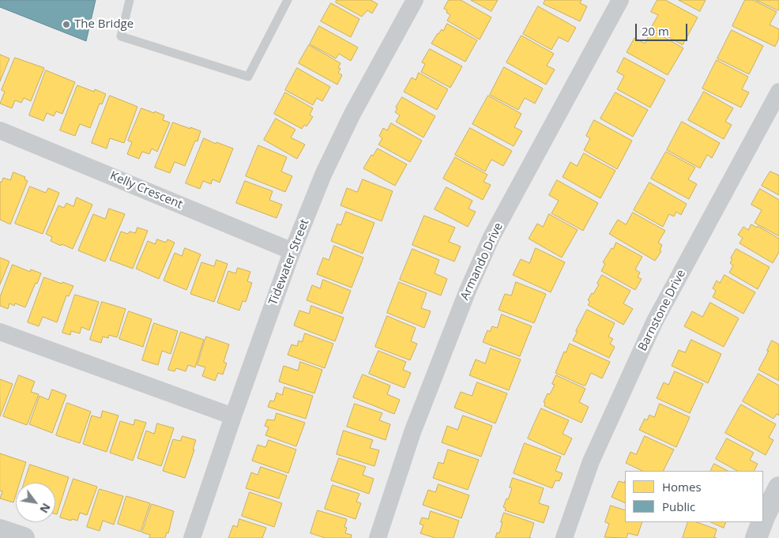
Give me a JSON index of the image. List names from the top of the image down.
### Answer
{
  "streets": {
    "street": [
      "Kelly Crescent",
      "Armando Drive",
      "Tidewater Street",
      "Barnstone Drive"
    ]
  },
  "crossings": [
    ["Kelly Crescent", "Tidewater Street"]
  ],
  "places": ["The Bridge"],
  "legend": ["Homes", "Public"],
  "scale_bar": "20 m",
  "north": "bottom right"
}
